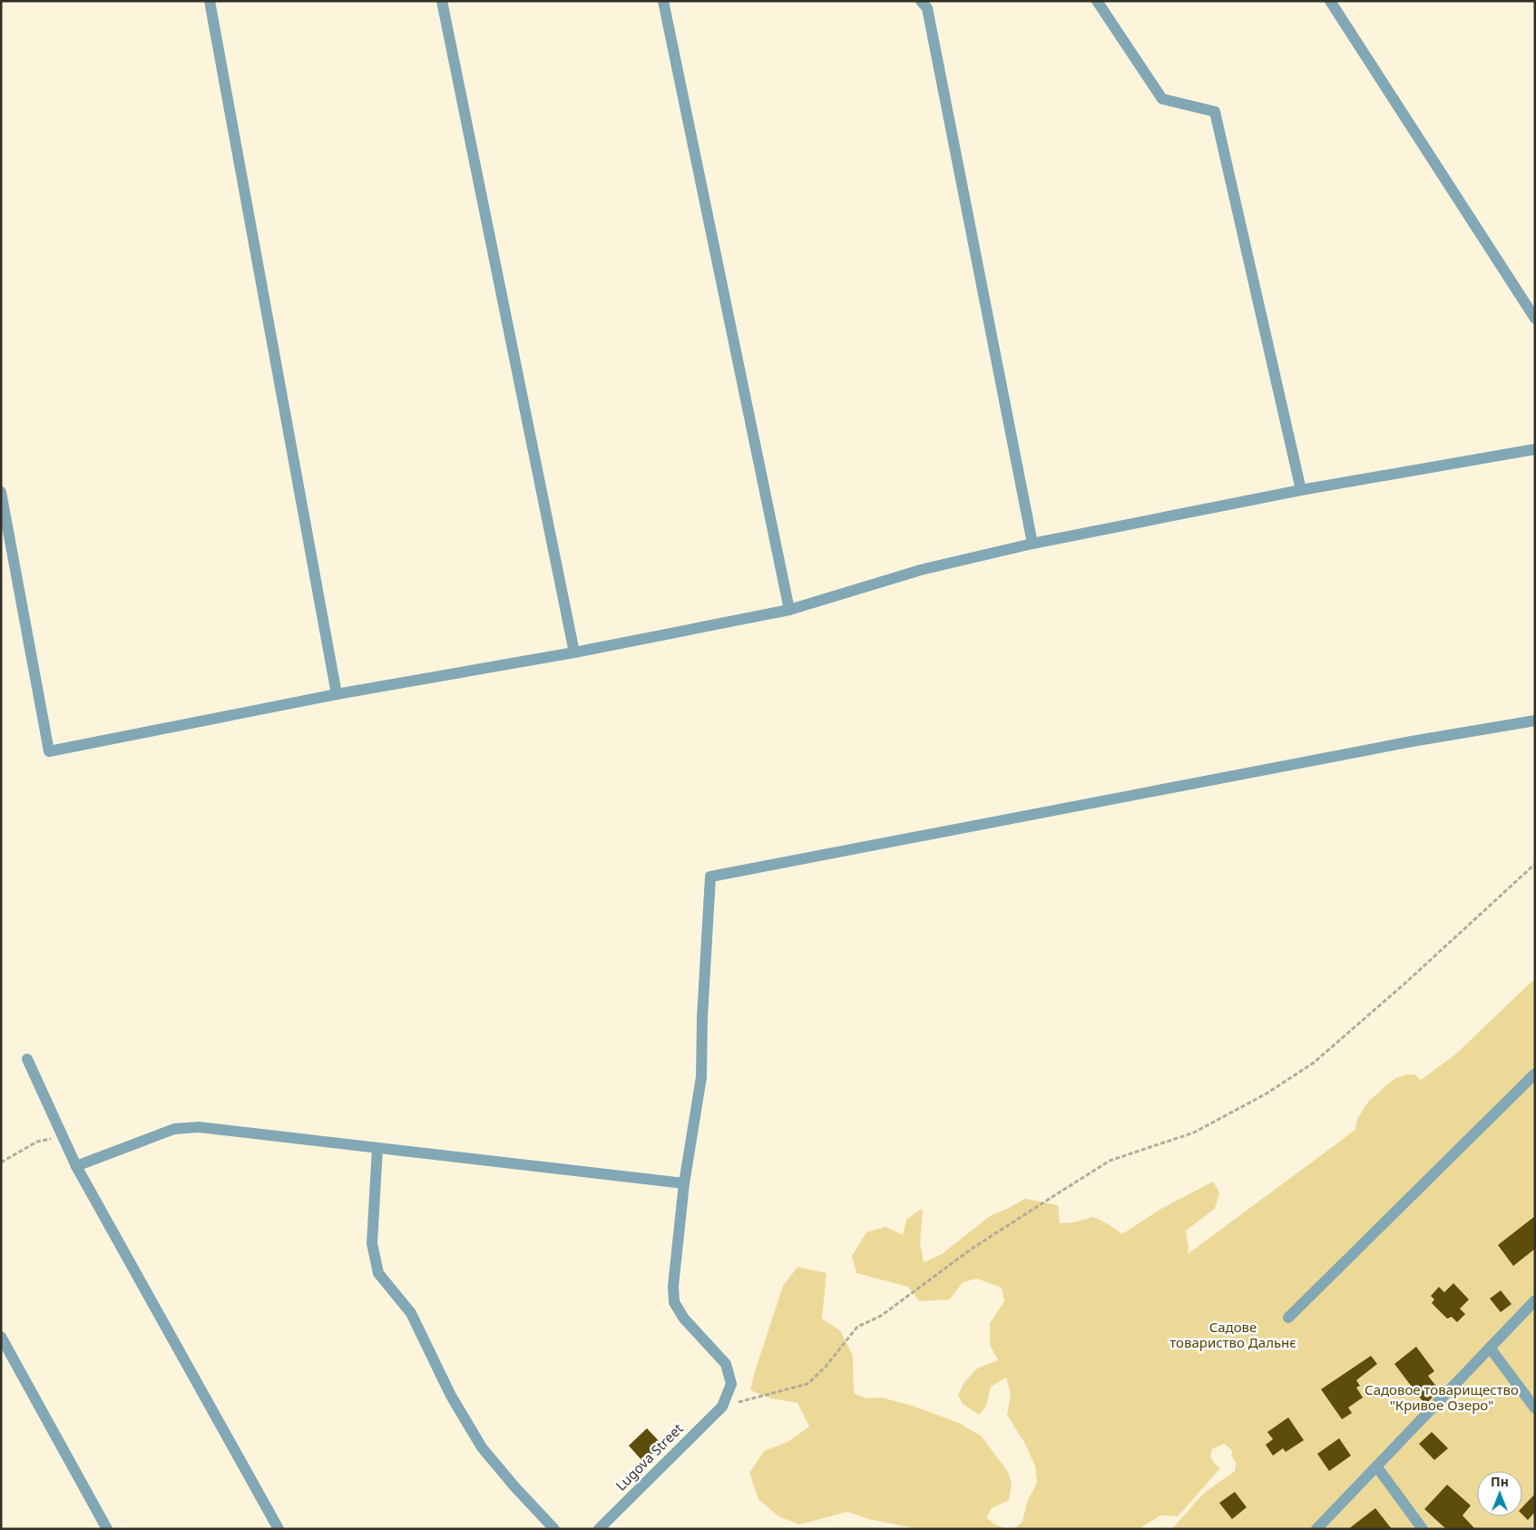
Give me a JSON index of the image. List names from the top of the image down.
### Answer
{
  "streets": {
    "street": ["Lugova Street"]
  },
  "parks": ["Садове товариство Дальнє", "Садовое товарищество \"Кривое Озеро\""],
  "north": "top"
}
